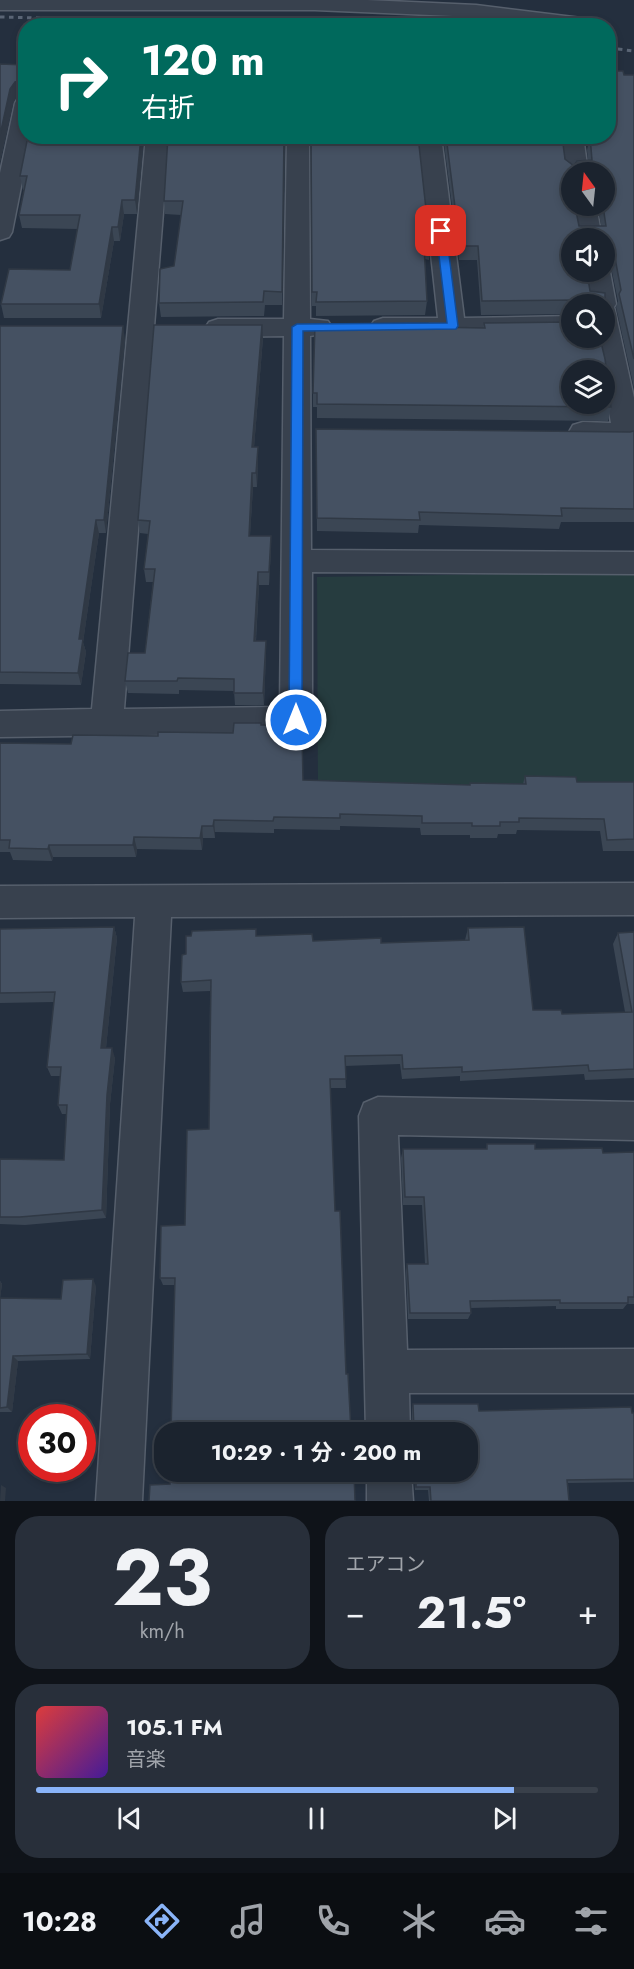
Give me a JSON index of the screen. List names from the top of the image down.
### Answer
{
  "north": "top",
  "page": {
    "turn": ["120 m", "右折"],
    "limit": "30",
    "trip": "10:29 · 1 分 · 200 m",
    "tile": [
      ["23", "km/h"],
      "エアコン"
    ],
    "heat": ["−", "21.5°", "+"],
    "song": ["105.1 FM", "音楽"],
    "tabs": "10:28"
  }
}
